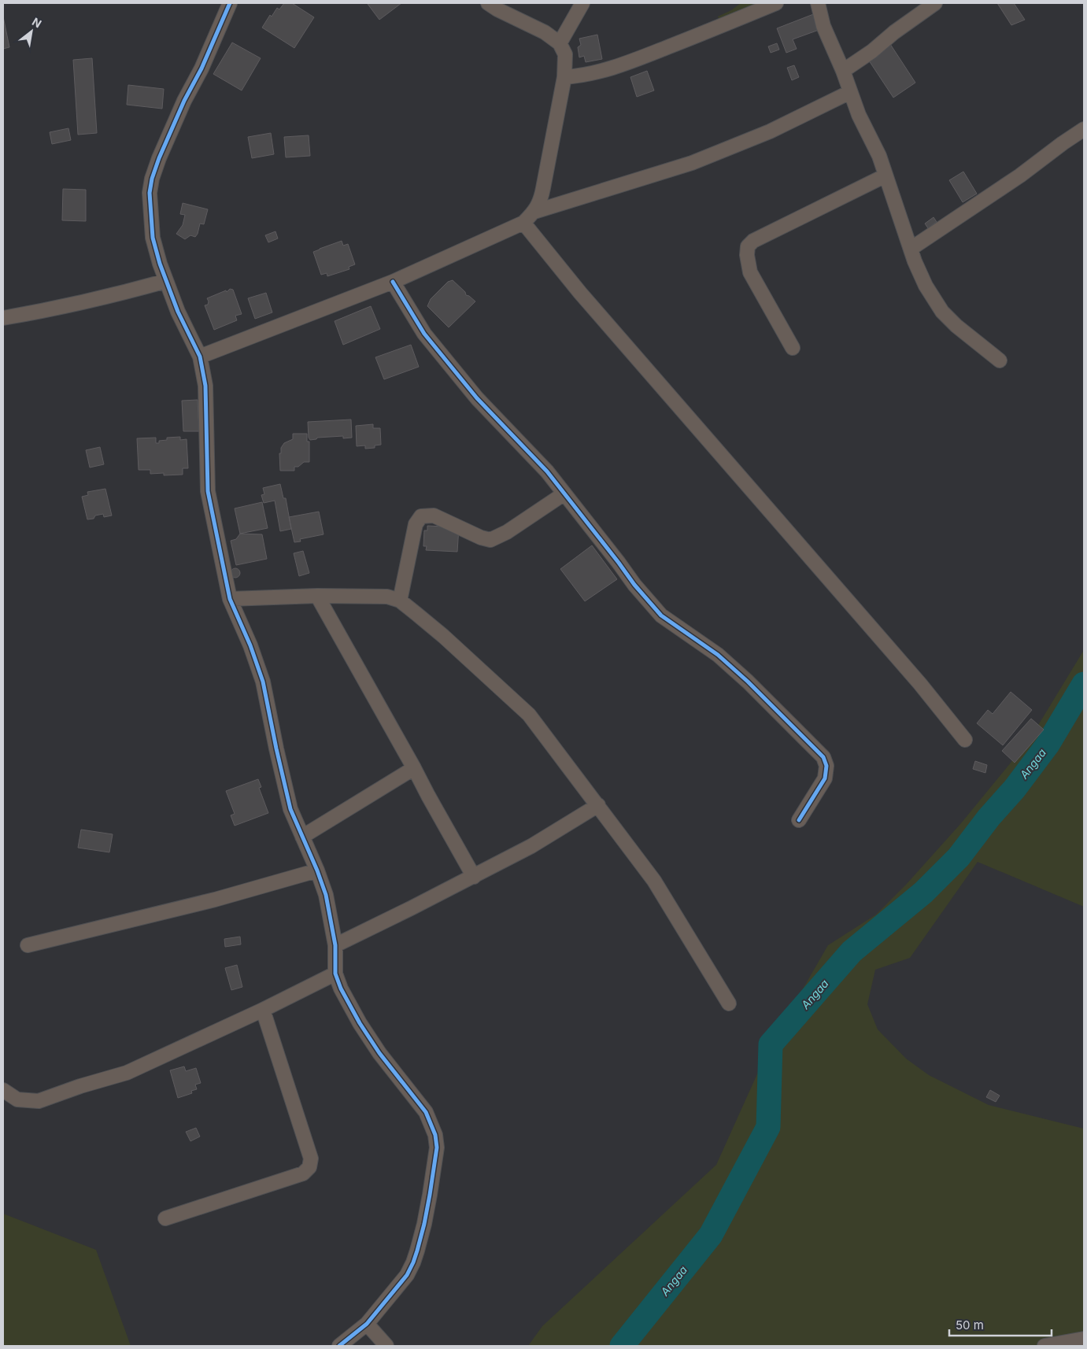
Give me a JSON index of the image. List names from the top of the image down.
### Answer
{
  "water": ["Angaa"],
  "scale_bar": "50 m",
  "north": "top right"
}
